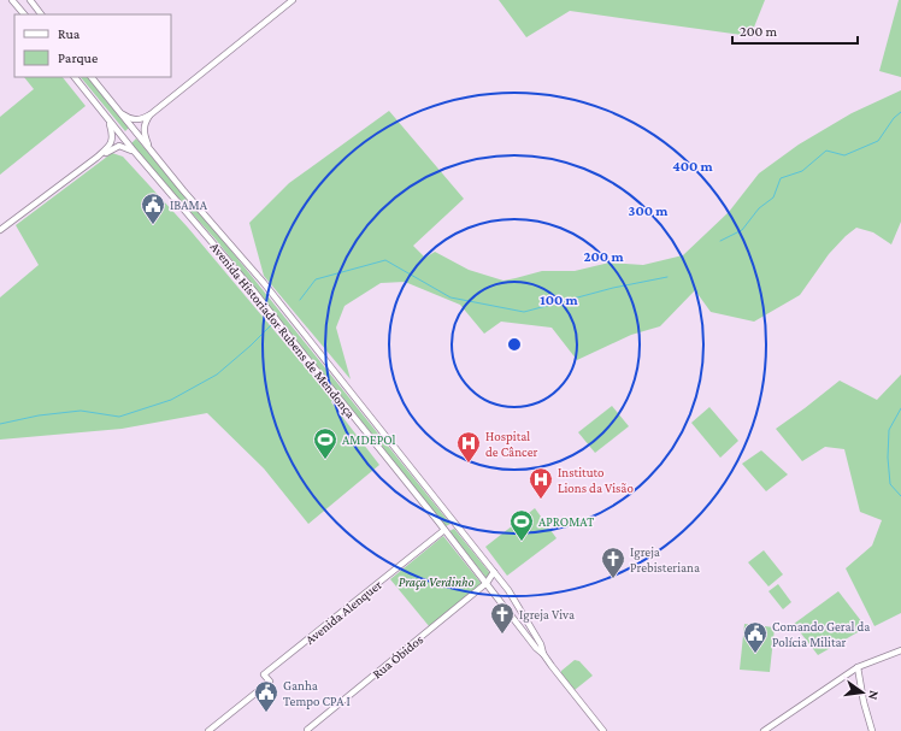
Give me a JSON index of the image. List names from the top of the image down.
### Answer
{
  "streets": {
    "main road": ["Avenida Historiador Rubens de Mendonça", "Avenida Alenquer", "Rua Óbidos"]
  },
  "crossings": [
    ["Avenida Historiador Rubens de Mendonça", "Avenida Alenquer"],
    ["Avenida Historiador Rubens de Mendonça", "Rua Óbidos"]
  ],
  "parks": ["Praça Verdinho"],
  "places": {
    "public building": ["IBAMA", "Comando Geral da Polícia Militar", "Ganha Tempo CPA I"],
    "sports": ["AMDEPOl", "APROMAT"],
    "hospital": ["Hospital de Câncer", "Instituto Lions da Visão"],
    "church": ["Igreja Prebisteriana", "Igreja Viva"]
  },
  "legend": ["Rua", "Parque"],
  "scale_bar": "200 m",
  "north": "right",
  "rings": [
    "400 m",
    "300 m",
    "200 m",
    "100 m"
  ]
}
